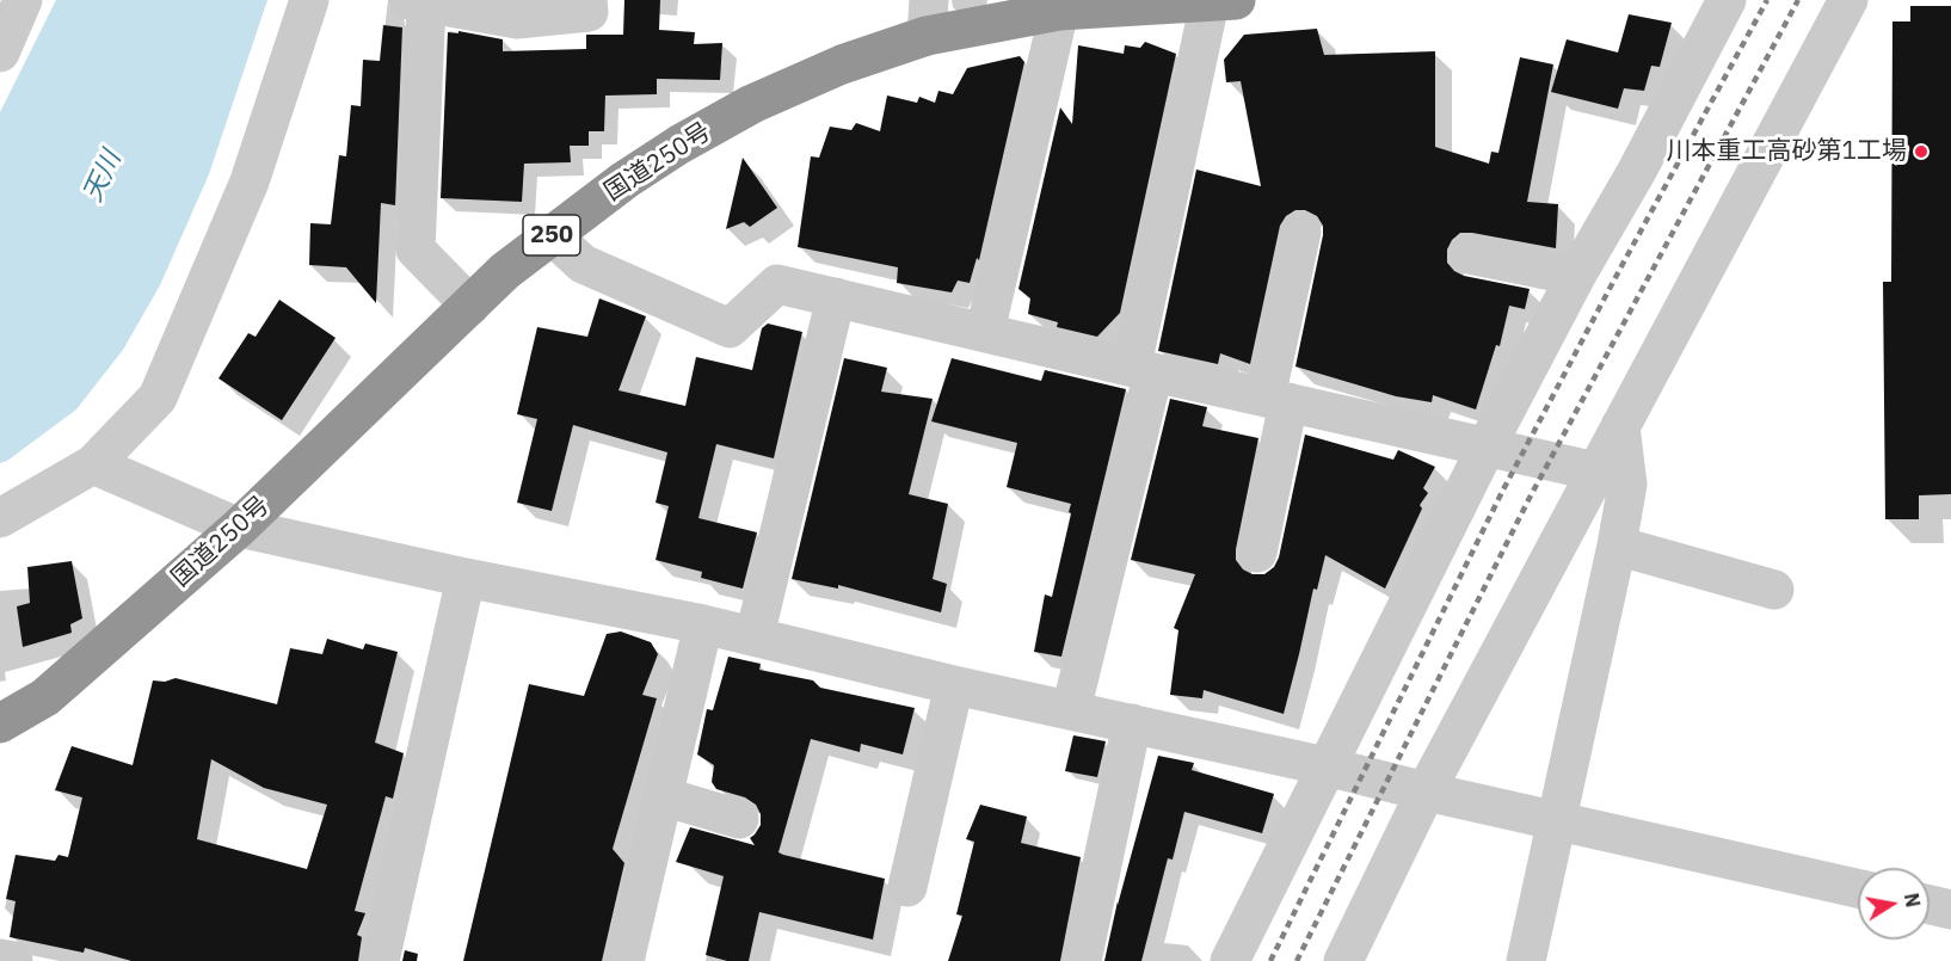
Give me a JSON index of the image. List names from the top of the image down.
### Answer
{
  "streets": {
    "highway": ["国道250号", "250"]
  },
  "water": ["天川"],
  "places": ["川本重工高砂第1工場"],
  "north": "right"
}
